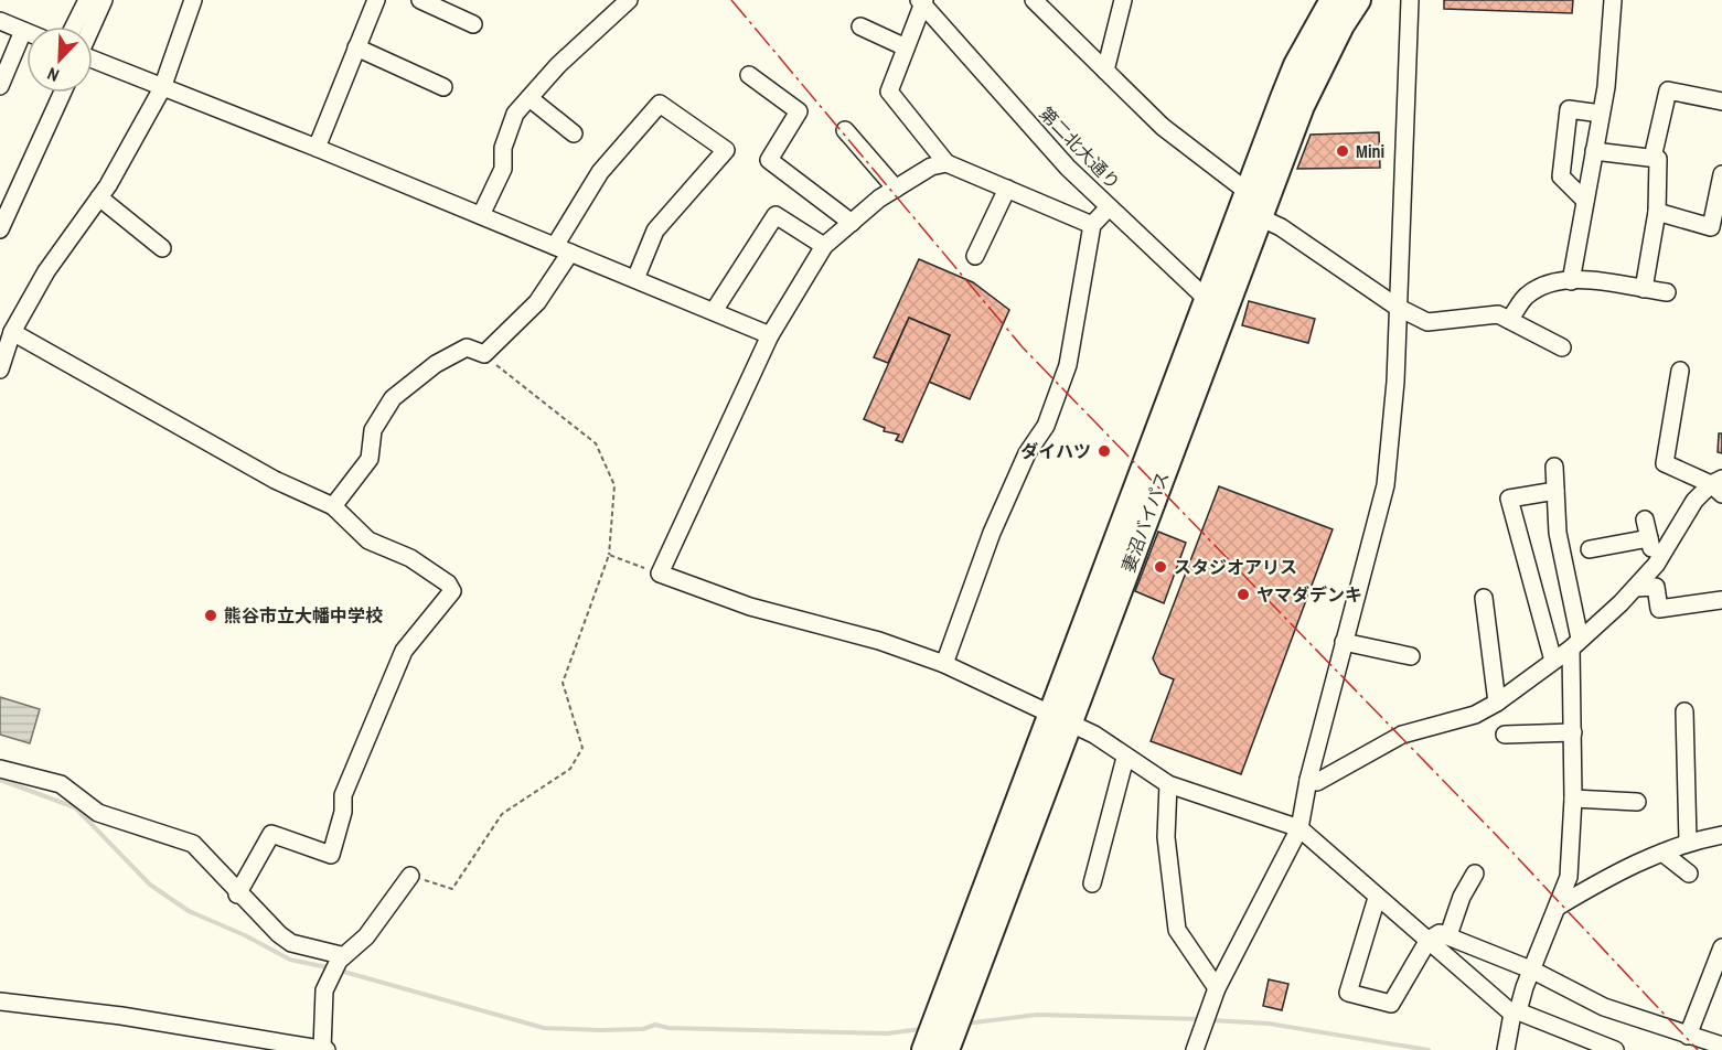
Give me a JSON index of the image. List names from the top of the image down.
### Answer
{
  "streets": {
    "highway": ["妻沼バイパス"],
    "street": ["第二北大通り"]
  },
  "crossings": [
    ["第二北大通り", "妻沼バイパス"]
  ],
  "places": [
    "Mini",
    "ダイハツ",
    "スタジオアリス",
    "ヤマダデンキ",
    "熊谷市立大幡中学校"
  ],
  "north": "bottom left"
}
